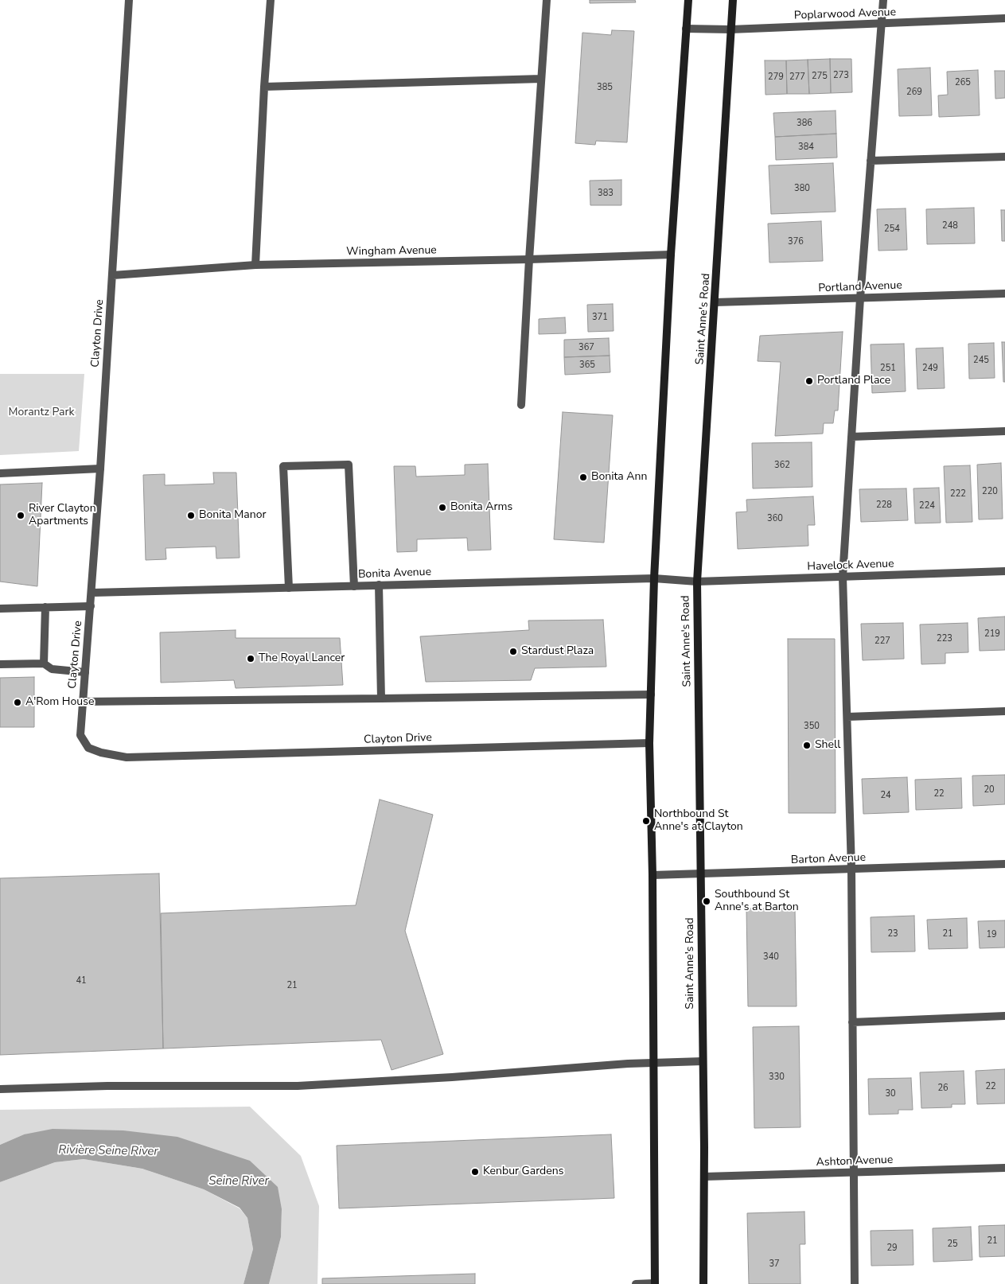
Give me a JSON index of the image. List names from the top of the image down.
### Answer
{
  "streets": {
    "main road": ["Saint Anne's Road"],
    "street": [
      "Poplarwood Avenue",
      "Wingham Avenue",
      "Portland Avenue",
      "Clayton Drive",
      "Havelock Avenue",
      "Bonita Avenue",
      "Barton Avenue",
      "Ashton Avenue"
    ]
  },
  "crossings": [
    ["Poplarwood Avenue", "Saint Anne's Road"],
    ["Wingham Avenue", "Clayton Drive"],
    ["Portland Avenue", "Saint Anne's Road"],
    ["Saint Anne's Road", "Havelock Avenue"],
    ["Saint Anne's Road", "Bonita Avenue"],
    ["Saint Anne's Road", "Barton Avenue"],
    ["Saint Anne's Road", "Ashton Avenue"],
    ["Clayton Drive", "Bonita Avenue"],
    ["Havelock Avenue", "Bonita Avenue"]
  ],
  "water": ["Rivière Seine River", "Seine River"],
  "parks": ["Morantz Park"],
  "places": [
    "Portland Place",
    "Bonita Ann",
    "Bonita Arms",
    "River Clayton Apartments",
    "Bonita Manor",
    "Stardust Plaza",
    "The Royal Lancer",
    "A'Rom House",
    "Shell",
    "Northbound St Anne's at Clayton",
    "Southbound St Anne's at Barton",
    "Kenbur Gardens"
  ],
  "house_numbers": [
    "273",
    "275",
    "279",
    "277",
    "265",
    "385",
    "269",
    "386",
    "384",
    "380",
    "383",
    "248",
    "254",
    "376",
    "371",
    "367",
    "245",
    "365",
    "251",
    "249",
    "362",
    "220",
    "222",
    "228",
    "224",
    "360",
    "219",
    "223",
    "227",
    "350",
    "20",
    "22",
    "24",
    "23",
    "21",
    "19",
    "340",
    "41",
    "21",
    "330",
    "22",
    "26",
    "30",
    "21",
    "25",
    "29",
    "37"
  ]
}
